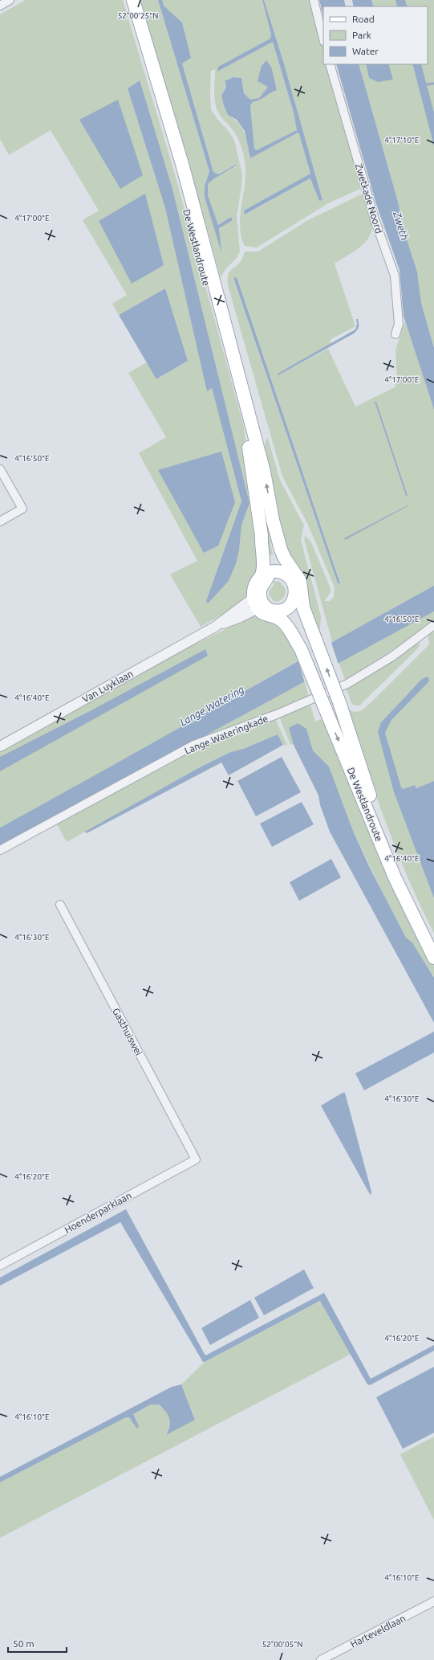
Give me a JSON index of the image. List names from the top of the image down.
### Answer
{
  "streets": {
    "main road": ["De Westlandroute"],
    "street": [
      "Zwetkade Noord",
      "Van Luyklaan",
      "Lange Wateringkade",
      "Gasthuiswei",
      "Hoenderparklaan",
      "Harteveldlaan"
    ]
  },
  "crossings": [
    ["Gasthuiswei", "Hoenderparklaan"]
  ],
  "water": ["Zweth", "Lange Watering"],
  "legend": ["Road", "Park", "Water"],
  "scale_bar": "50 m",
  "coordinates": [
    "52°00'25\"N",
    "4°17'10\"E",
    "4°17'00\"E",
    "4°16'50\"E",
    "4°16'40\"E",
    "4°16'30\"E",
    "4°16'20\"E",
    "4°16'10\"E",
    "52°00'05\"N"
  ]
}
